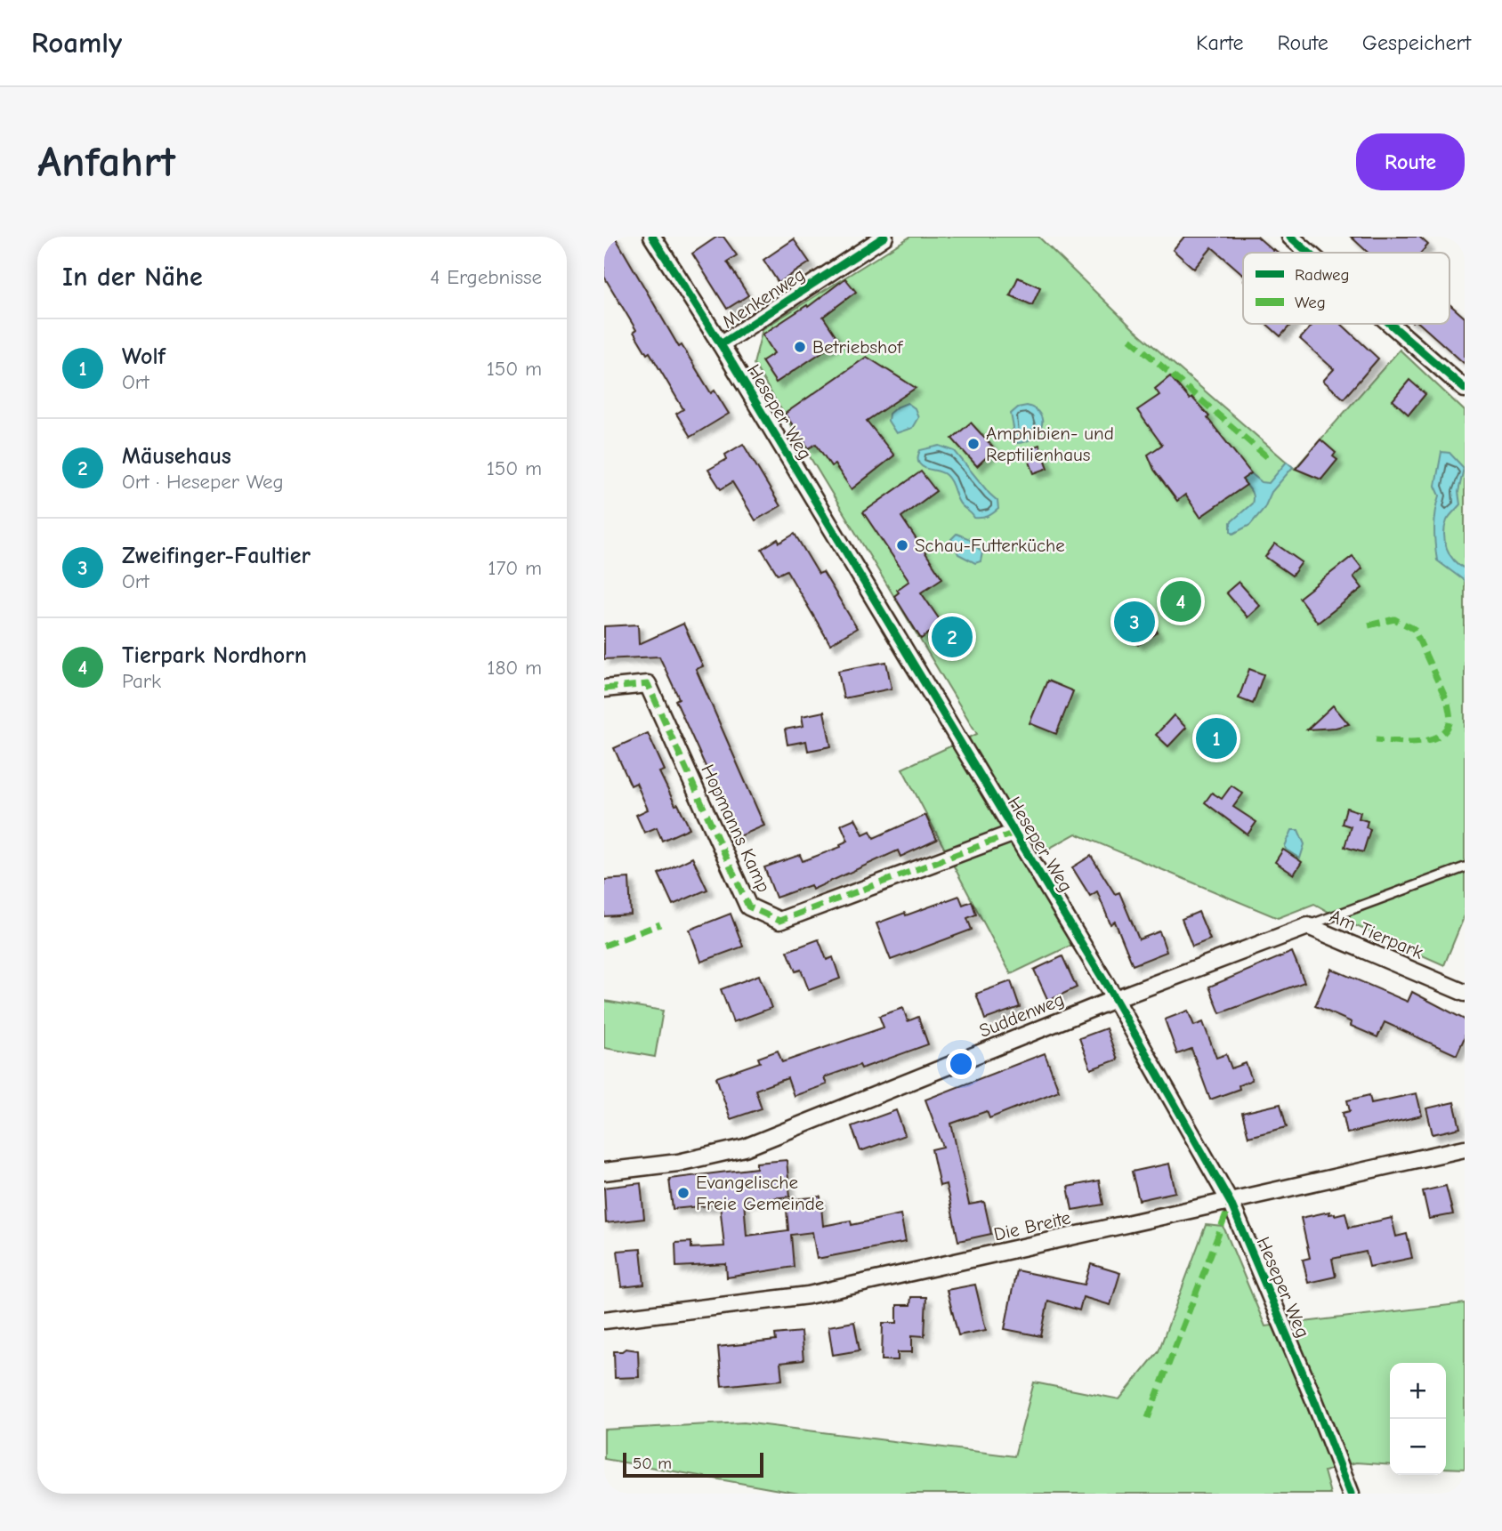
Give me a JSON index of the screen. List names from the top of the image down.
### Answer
{
  "streets": {
    "street": [
      "Menkenweg",
      "Heseper Weg",
      "Hopmanns Kamp",
      "Am Tierpark",
      "Suddenweg",
      "Die Breite"
    ]
  },
  "crossings": [
    ["Menkenweg", "Heseper Weg"],
    ["Heseper Weg", "Hopmanns Kamp"],
    ["Heseper Weg", "Suddenweg"],
    ["Heseper Weg", "Die Breite"],
    ["Am Tierpark", "Suddenweg"]
  ],
  "places": [
    "Betriebshof",
    "Amphibien- und Reptilienhaus",
    "Schau-Futterküche",
    "Evangelische Freie Gemeinde"
  ],
  "legend": ["Radweg", "Weg"],
  "scale_bar": "50 m",
  "page": {
    "header": "Roamly",
    "nav": ["Karte", "Route", "Gespeichert"],
    "buttons": "Route",
    "title": "Anfahrt",
    "heading": ["In der Nähe", "4 Ergebnisse"],
    "list": [
      {
        "mark": "1",
        "name": "Wolf",
        "note": "Ort",
        "value": "150 m"
      },
      {
        "mark": "2",
        "name": "Mäusehaus",
        "note": "Ort · Heseper Weg",
        "value": "150 m"
      },
      {
        "mark": "3",
        "name": "Zweifinger-Faultier",
        "note": "Ort",
        "value": "170 m"
      },
      {
        "mark": "4",
        "name": "Tierpark Nordhorn",
        "note": "Park",
        "value": "180 m"
      }
    ],
    "pins": [
      "4",
      "3",
      "2",
      "1"
    ],
    "map_buttons": ["+", "−"],
    "scale": "50 m"
  }
}
